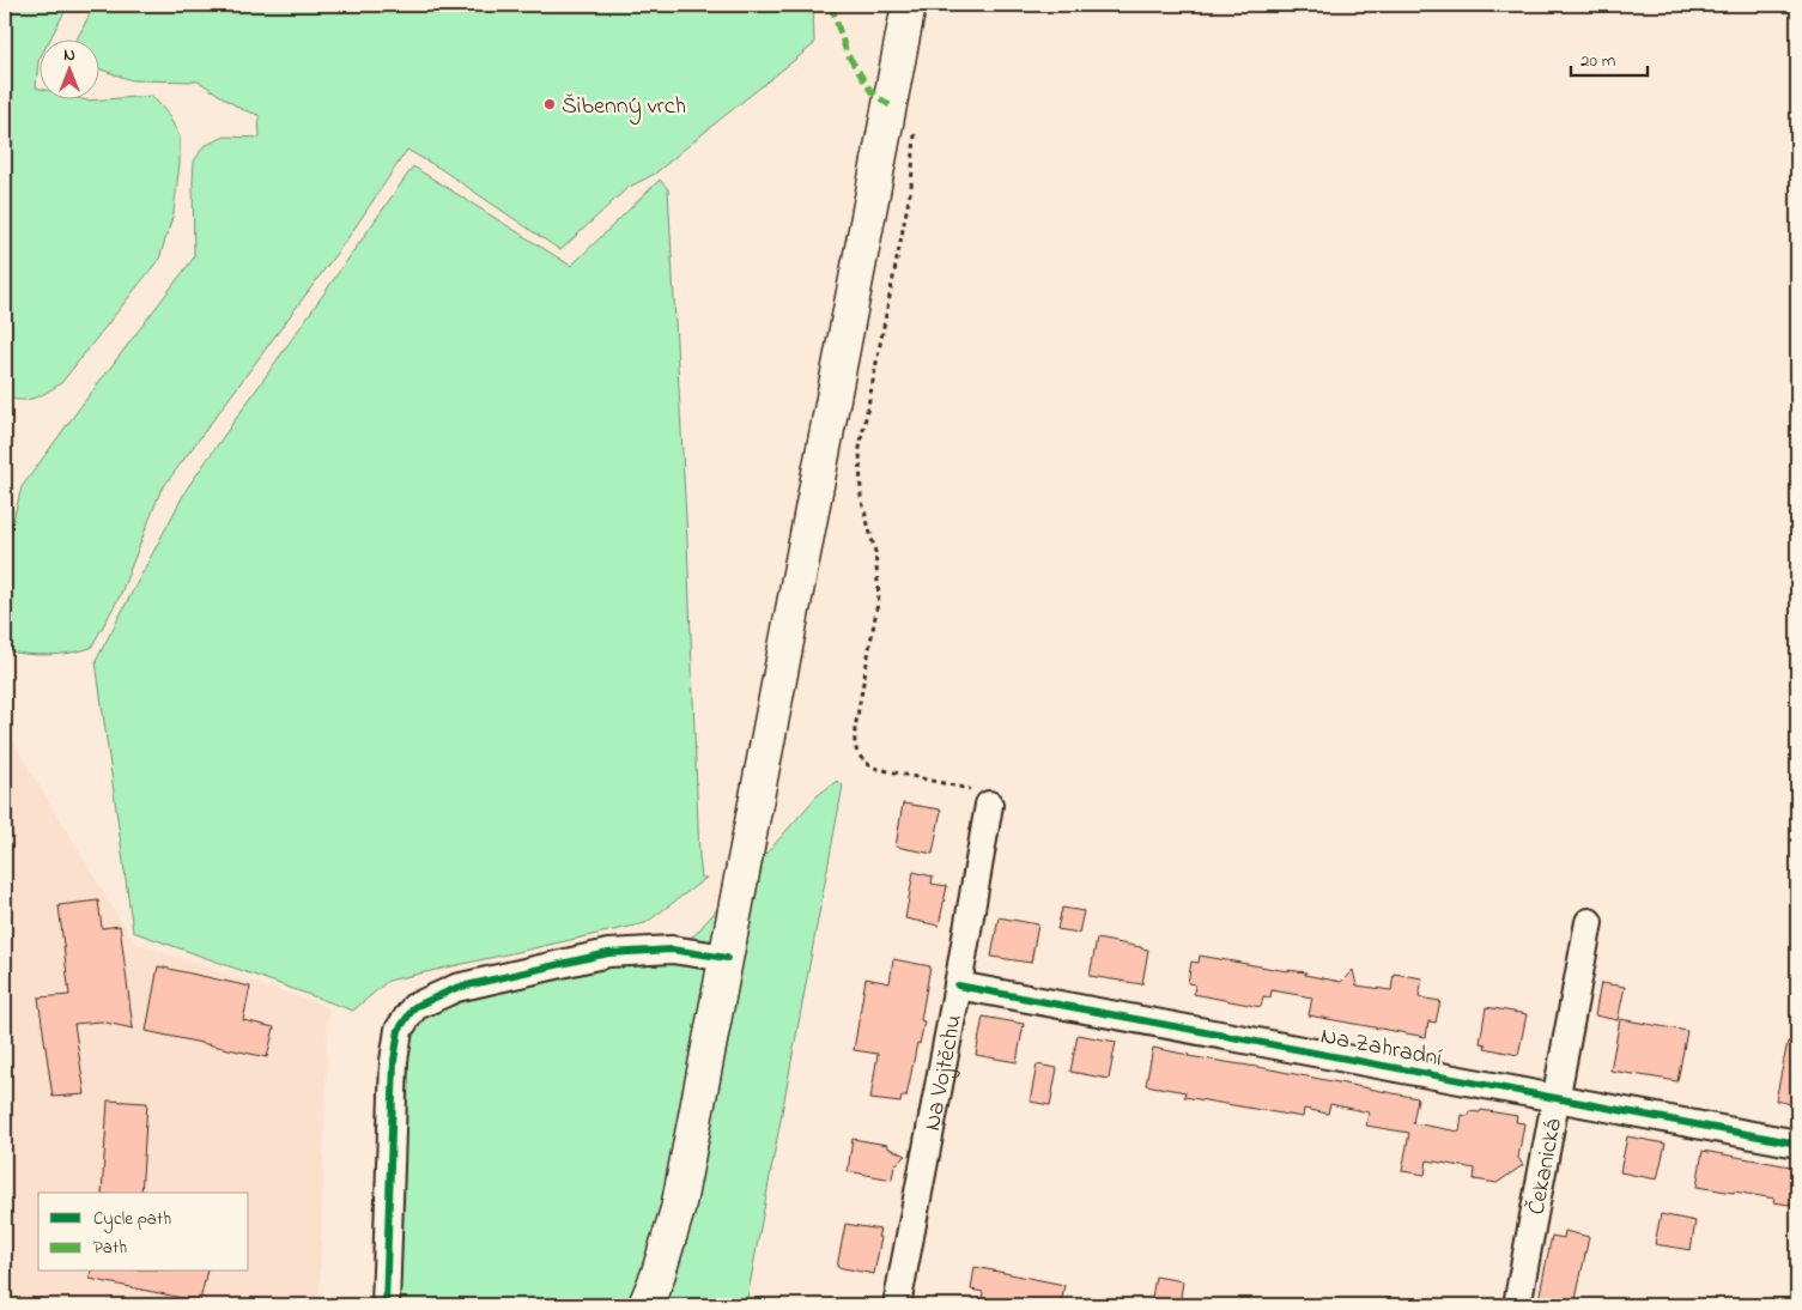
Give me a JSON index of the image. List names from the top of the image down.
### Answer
{
  "streets": {
    "street": ["Na Zahradní", "Na Vojtěchu", "Čekanická"]
  },
  "crossings": [
    ["Na Zahradní", "Na Vojtěchu"],
    ["Na Zahradní", "Čekanická"]
  ],
  "places": ["Šibenný vrch"],
  "legend": ["Cycle path", "Path"],
  "scale_bar": "20 m",
  "north": "top"
}
